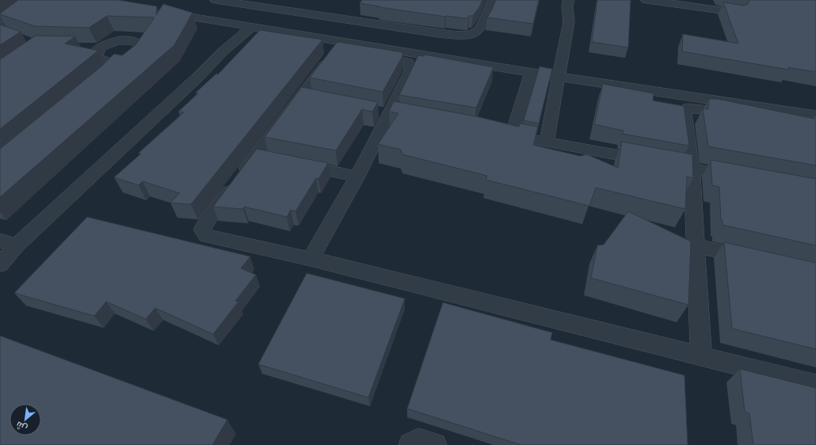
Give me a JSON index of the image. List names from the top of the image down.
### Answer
{
  "north": "bottom left"
}
